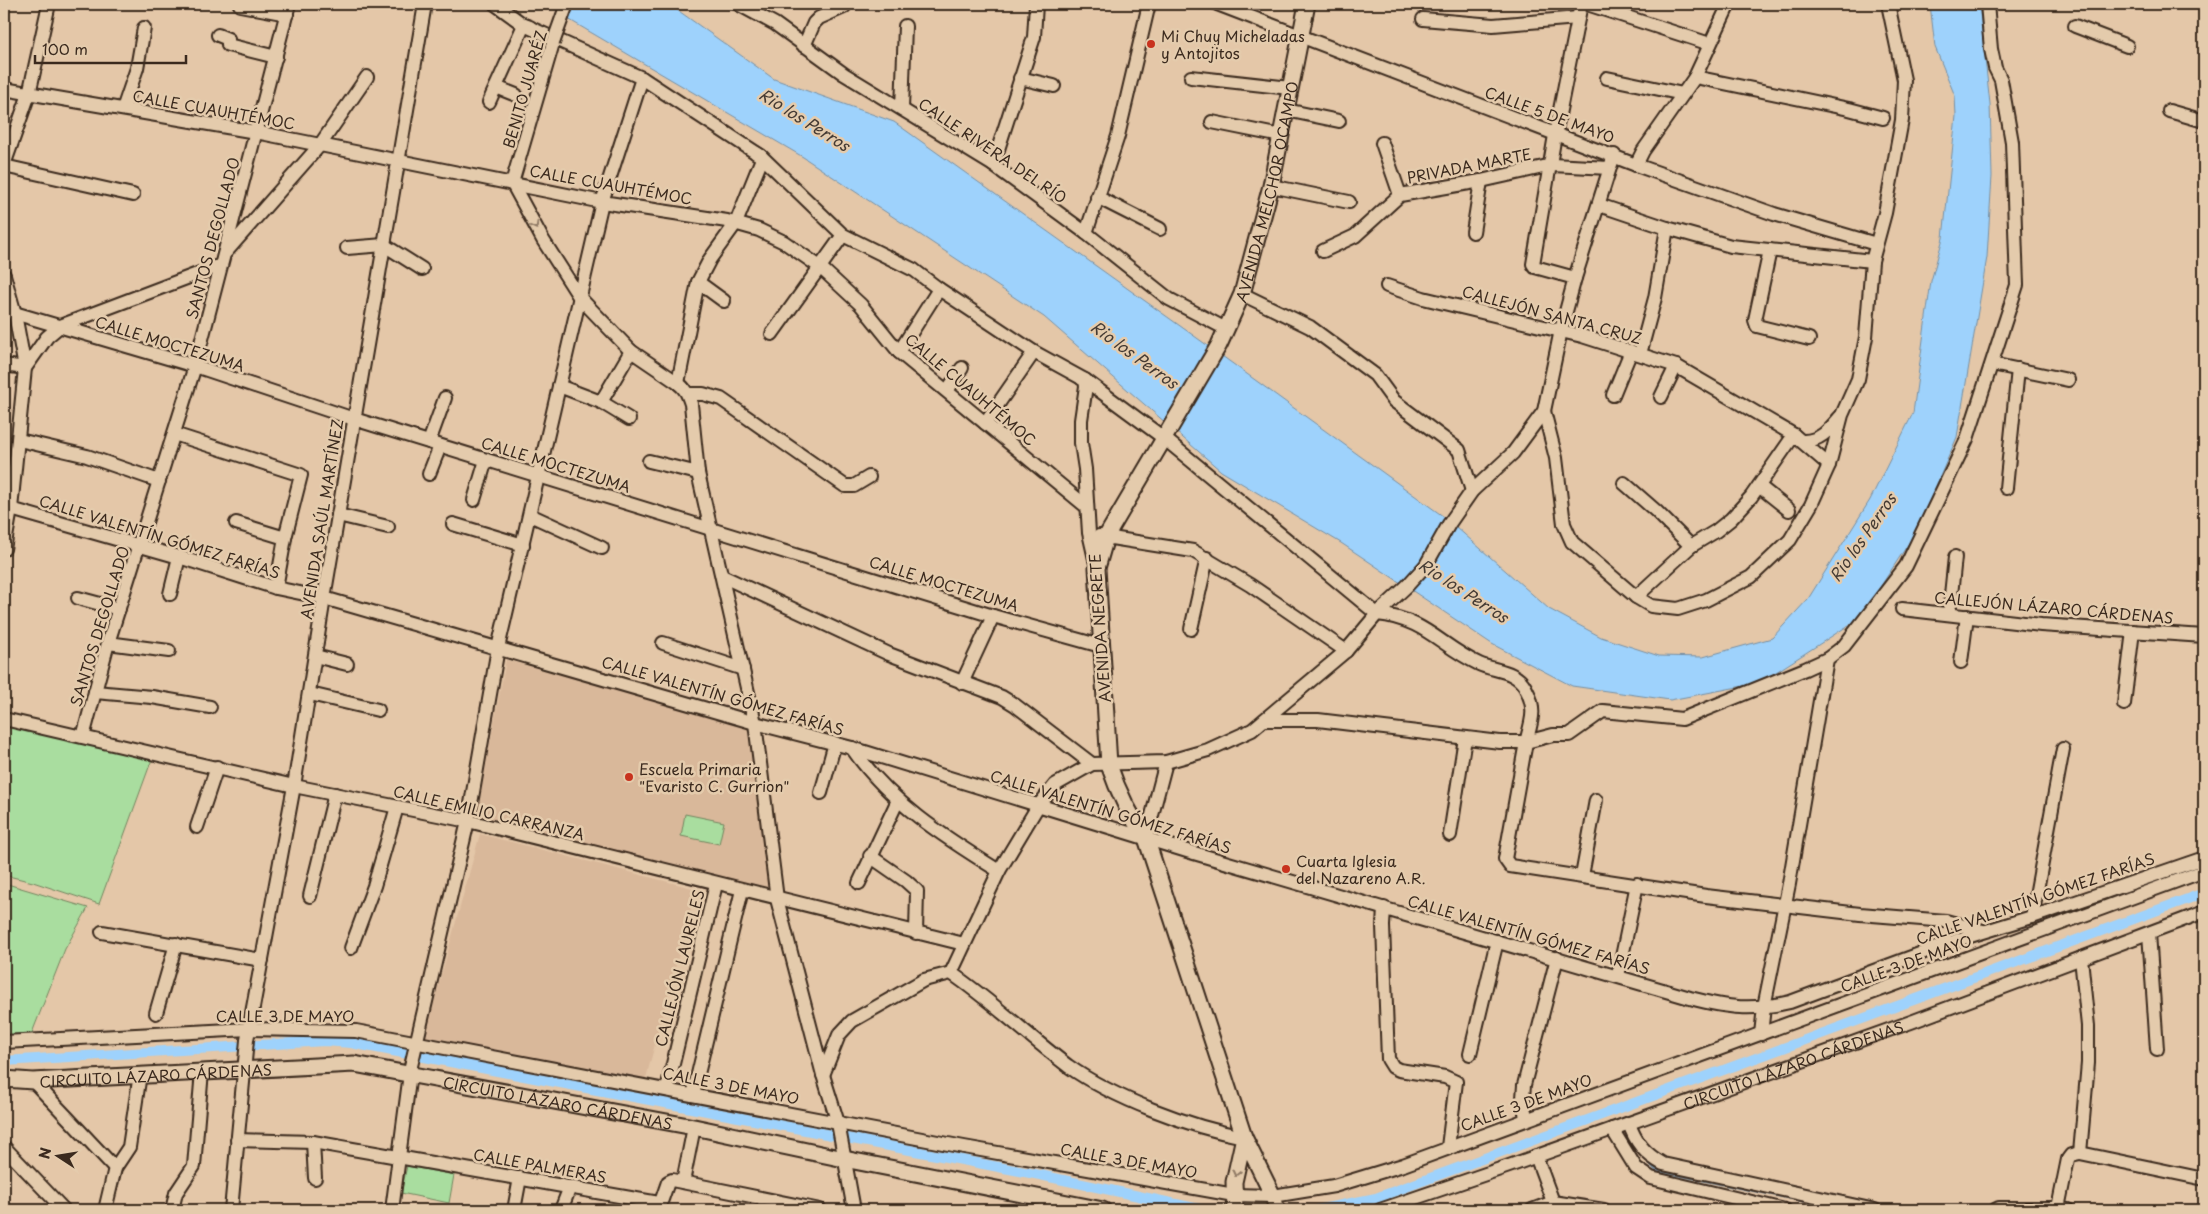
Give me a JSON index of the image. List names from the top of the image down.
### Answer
{
  "streets": {
    "main road": ["AVENIDA MELCHOR OCAMPO", "AVENIDA NEGRETE", "CIRCUITO LÁZARO CÁRDENAS"],
    "street": [
      "BENITO JUARÉZ",
      "CALLE CUAUHTÉMOC",
      "CALLE 5 DE MAYO",
      "CALLE RIVERA DEL RÍO",
      "PRIVADA MARTE",
      "SANTOS DEGOLLADO",
      "CALLEJÓN SANTA CRUZ",
      "CALLE MOCTEZUMA",
      "AVENIDA SAÚL MARTÍNEZ",
      "CALLE VALENTÍN GÓMEZ FARÍAS",
      "CALLEJÓN LÁZARO CÁRDENAS",
      "CALLE EMILIO CARRANZA",
      "CALLE 3 DE MAYO",
      "CALLEJÓN LAURELES",
      "CALLE PALMERAS"
    ]
  },
  "crossings": [
    ["BENITO JUARÉZ", "CALLE CUAUHTÉMOC"],
    ["CALLE CUAUHTÉMOC", "SANTOS DEGOLLADO"],
    ["CALLE CUAUHTÉMOC", "AVENIDA SAÚL MARTÍNEZ"],
    ["CALLE CUAUHTÉMOC", "AVENIDA NEGRETE"],
    ["CALLE 5 DE MAYO", "AVENIDA MELCHOR OCAMPO"],
    ["CALLE RIVERA DEL RÍO", "AVENIDA MELCHOR OCAMPO"],
    ["AVENIDA MELCHOR OCAMPO", "AVENIDA NEGRETE"],
    ["SANTOS DEGOLLADO", "CALLE MOCTEZUMA"],
    ["SANTOS DEGOLLADO", "CALLE VALENTÍN GÓMEZ FARÍAS"],
    ["SANTOS DEGOLLADO", "CALLE EMILIO CARRANZA"],
    ["CALLE MOCTEZUMA", "AVENIDA SAÚL MARTÍNEZ"],
    ["CALLE MOCTEZUMA", "AVENIDA NEGRETE"],
    ["AVENIDA SAÚL MARTÍNEZ", "CALLE VALENTÍN GÓMEZ FARÍAS"],
    ["AVENIDA SAÚL MARTÍNEZ", "CALLE EMILIO CARRANZA"],
    ["AVENIDA SAÚL MARTÍNEZ", "CALLE 3 DE MAYO"],
    ["AVENIDA SAÚL MARTÍNEZ", "CIRCUITO LÁZARO CÁRDENAS"],
    ["AVENIDA SAÚL MARTÍNEZ", "CALLE PALMERAS"],
    ["CALLE VALENTÍN GÓMEZ FARÍAS", "AVENIDA NEGRETE"],
    ["AVENIDA NEGRETE", "CALLE 3 DE MAYO"],
    ["CALLE EMILIO CARRANZA", "CALLEJÓN LAURELES"],
    ["CALLE 3 DE MAYO", "CALLEJÓN LAURELES"]
  ],
  "water": ["Rio los Perros"],
  "places": ["Mi Chuy Micheladas y Antojitos", "Escuela Primaria \"Evaristo C. Gurrion\"", "Cuarta Iglesia del Nazareno A.R."],
  "scale_bar": "100 m",
  "north": "left"
}
